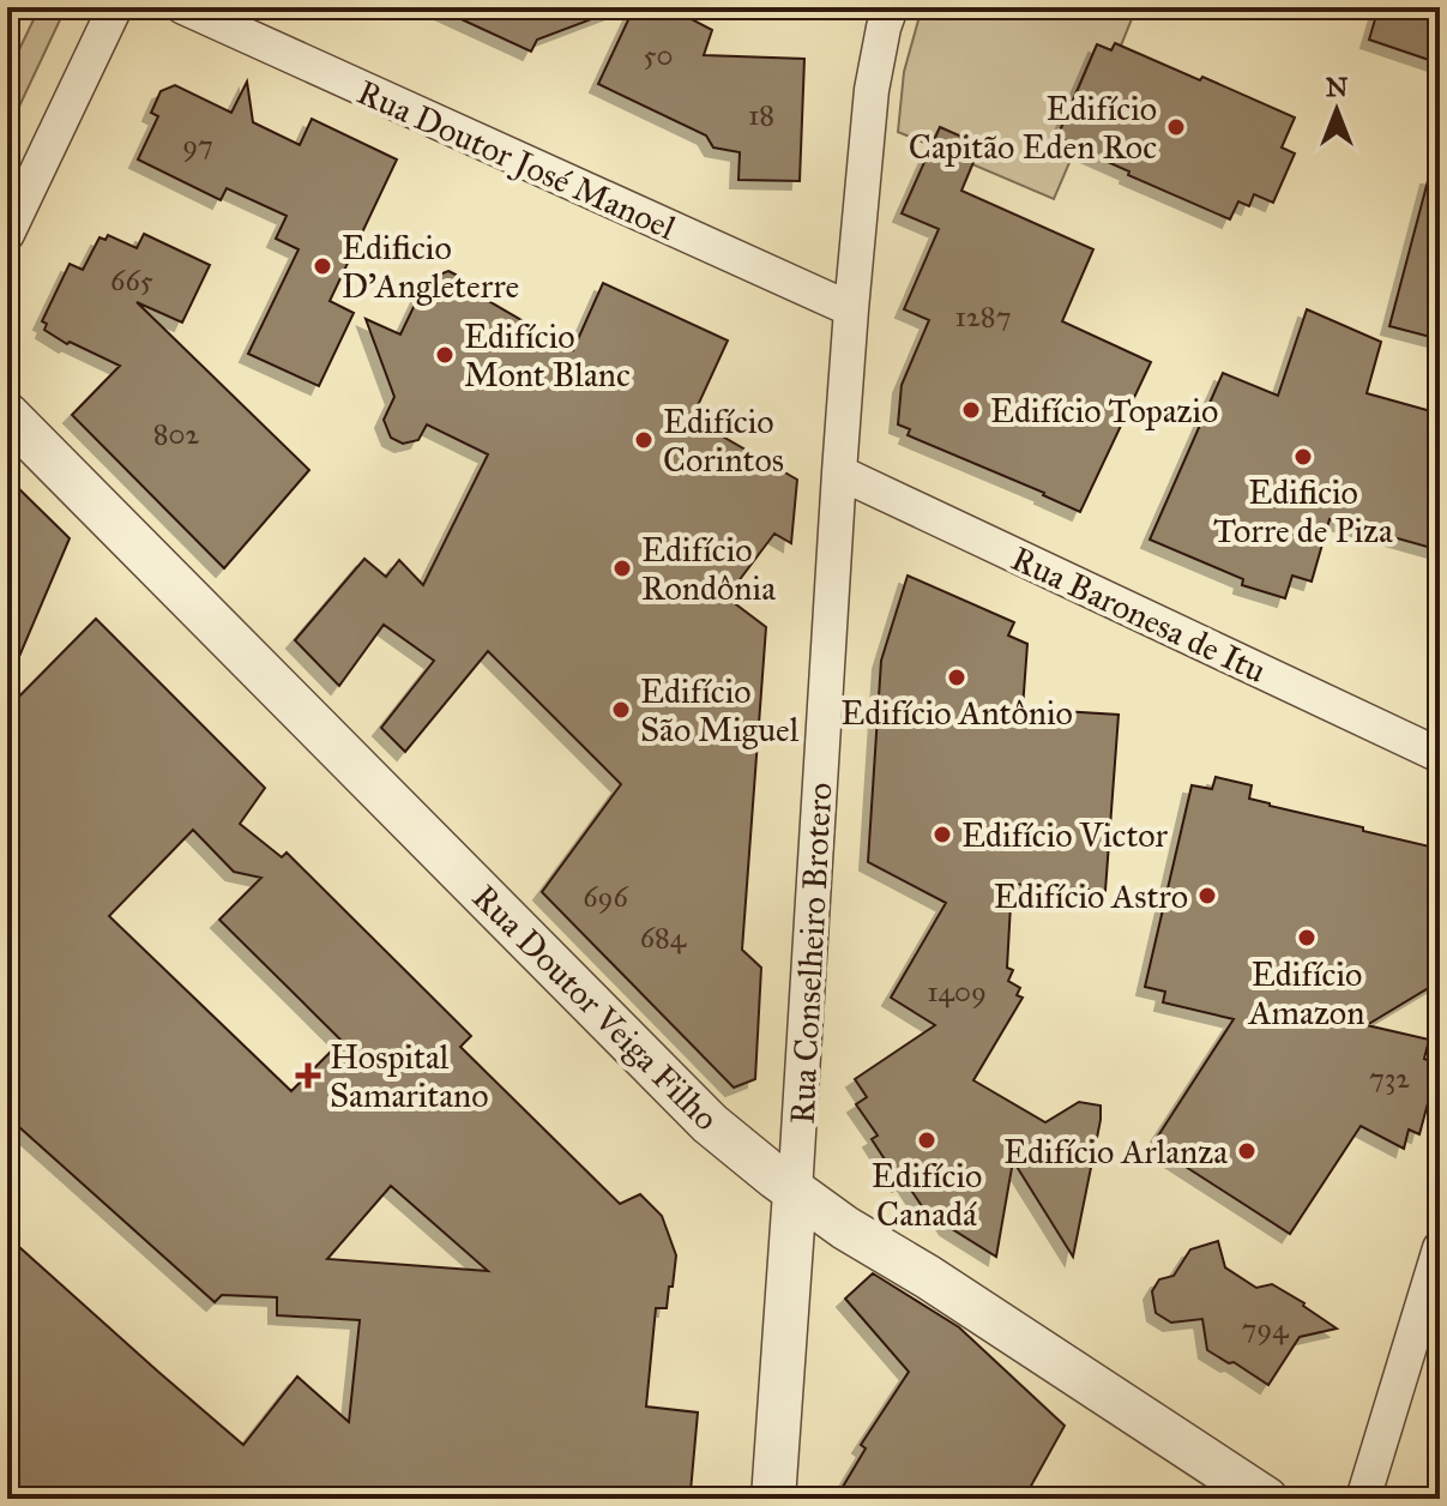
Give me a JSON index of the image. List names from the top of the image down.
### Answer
{
  "streets": {
    "street": [
      "Rua Doutor José Manoel",
      "Rua Baronesa de Itu",
      "Rua Conselheiro Brotero",
      "Rua Doutor Veiga Filho"
    ]
  },
  "crossings": [
    ["Rua Doutor José Manoel", "Rua Conselheiro Brotero"],
    ["Rua Baronesa de Itu", "Rua Conselheiro Brotero"],
    ["Rua Conselheiro Brotero", "Rua Doutor Veiga Filho"]
  ],
  "places": {
    "other": [
      "Edifício Capitão Eden Roc",
      "Edificio D'Angleterre",
      "Edifício Mont Blanc",
      "Edifício Topazio",
      "Edifício Corintos",
      "Edificio Torre de Piza",
      "Edifício Rondônia",
      "Edifício Antônio",
      "Edifício São Miguel",
      "Edifício Victor",
      "Edifício Astro",
      "Edifício Amazon",
      "Edifício Canadá",
      "Edifício Arlanza"
    ],
    "health": ["Hospital Samaritano"]
  },
  "house_numbers": [
    "50",
    "18",
    "97",
    "665",
    "1287",
    "802",
    "696",
    "684",
    "1409",
    "732",
    "794"
  ],
  "north": "top"
}
